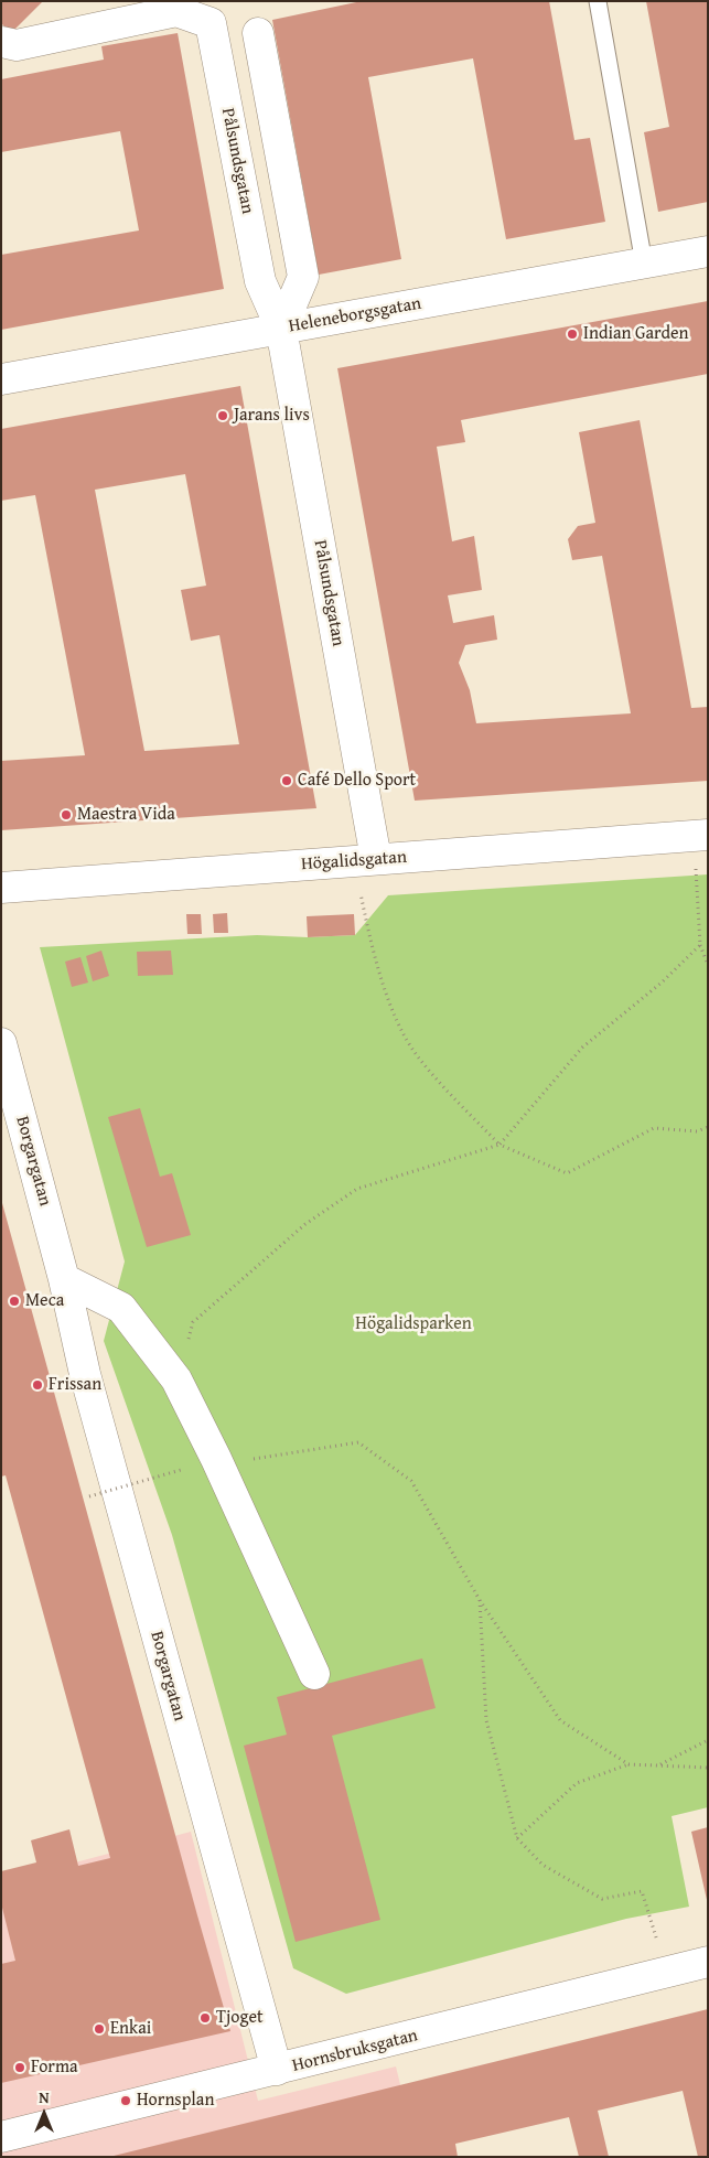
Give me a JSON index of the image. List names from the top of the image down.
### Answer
{
  "streets": {
    "street": [
      "Pålsundsgatan",
      "Heleneborgsgatan",
      "Högalidsgatan",
      "Borgargatan",
      "Hornsbruksgatan"
    ]
  },
  "crossings": [
    ["Pålsundsgatan", "Heleneborgsgatan"],
    ["Pålsundsgatan", "Högalidsgatan"],
    ["Borgargatan", "Hornsbruksgatan"]
  ],
  "parks": ["Högalidsparken"],
  "places": [
    "Indian Garden",
    "Jarans livs",
    "Café Dello Sport",
    "Maestra Vida",
    "Meca",
    "Frissan",
    "Tjoget",
    "Enkai",
    "Forma",
    "Hornsplan"
  ],
  "north": "top"
}
